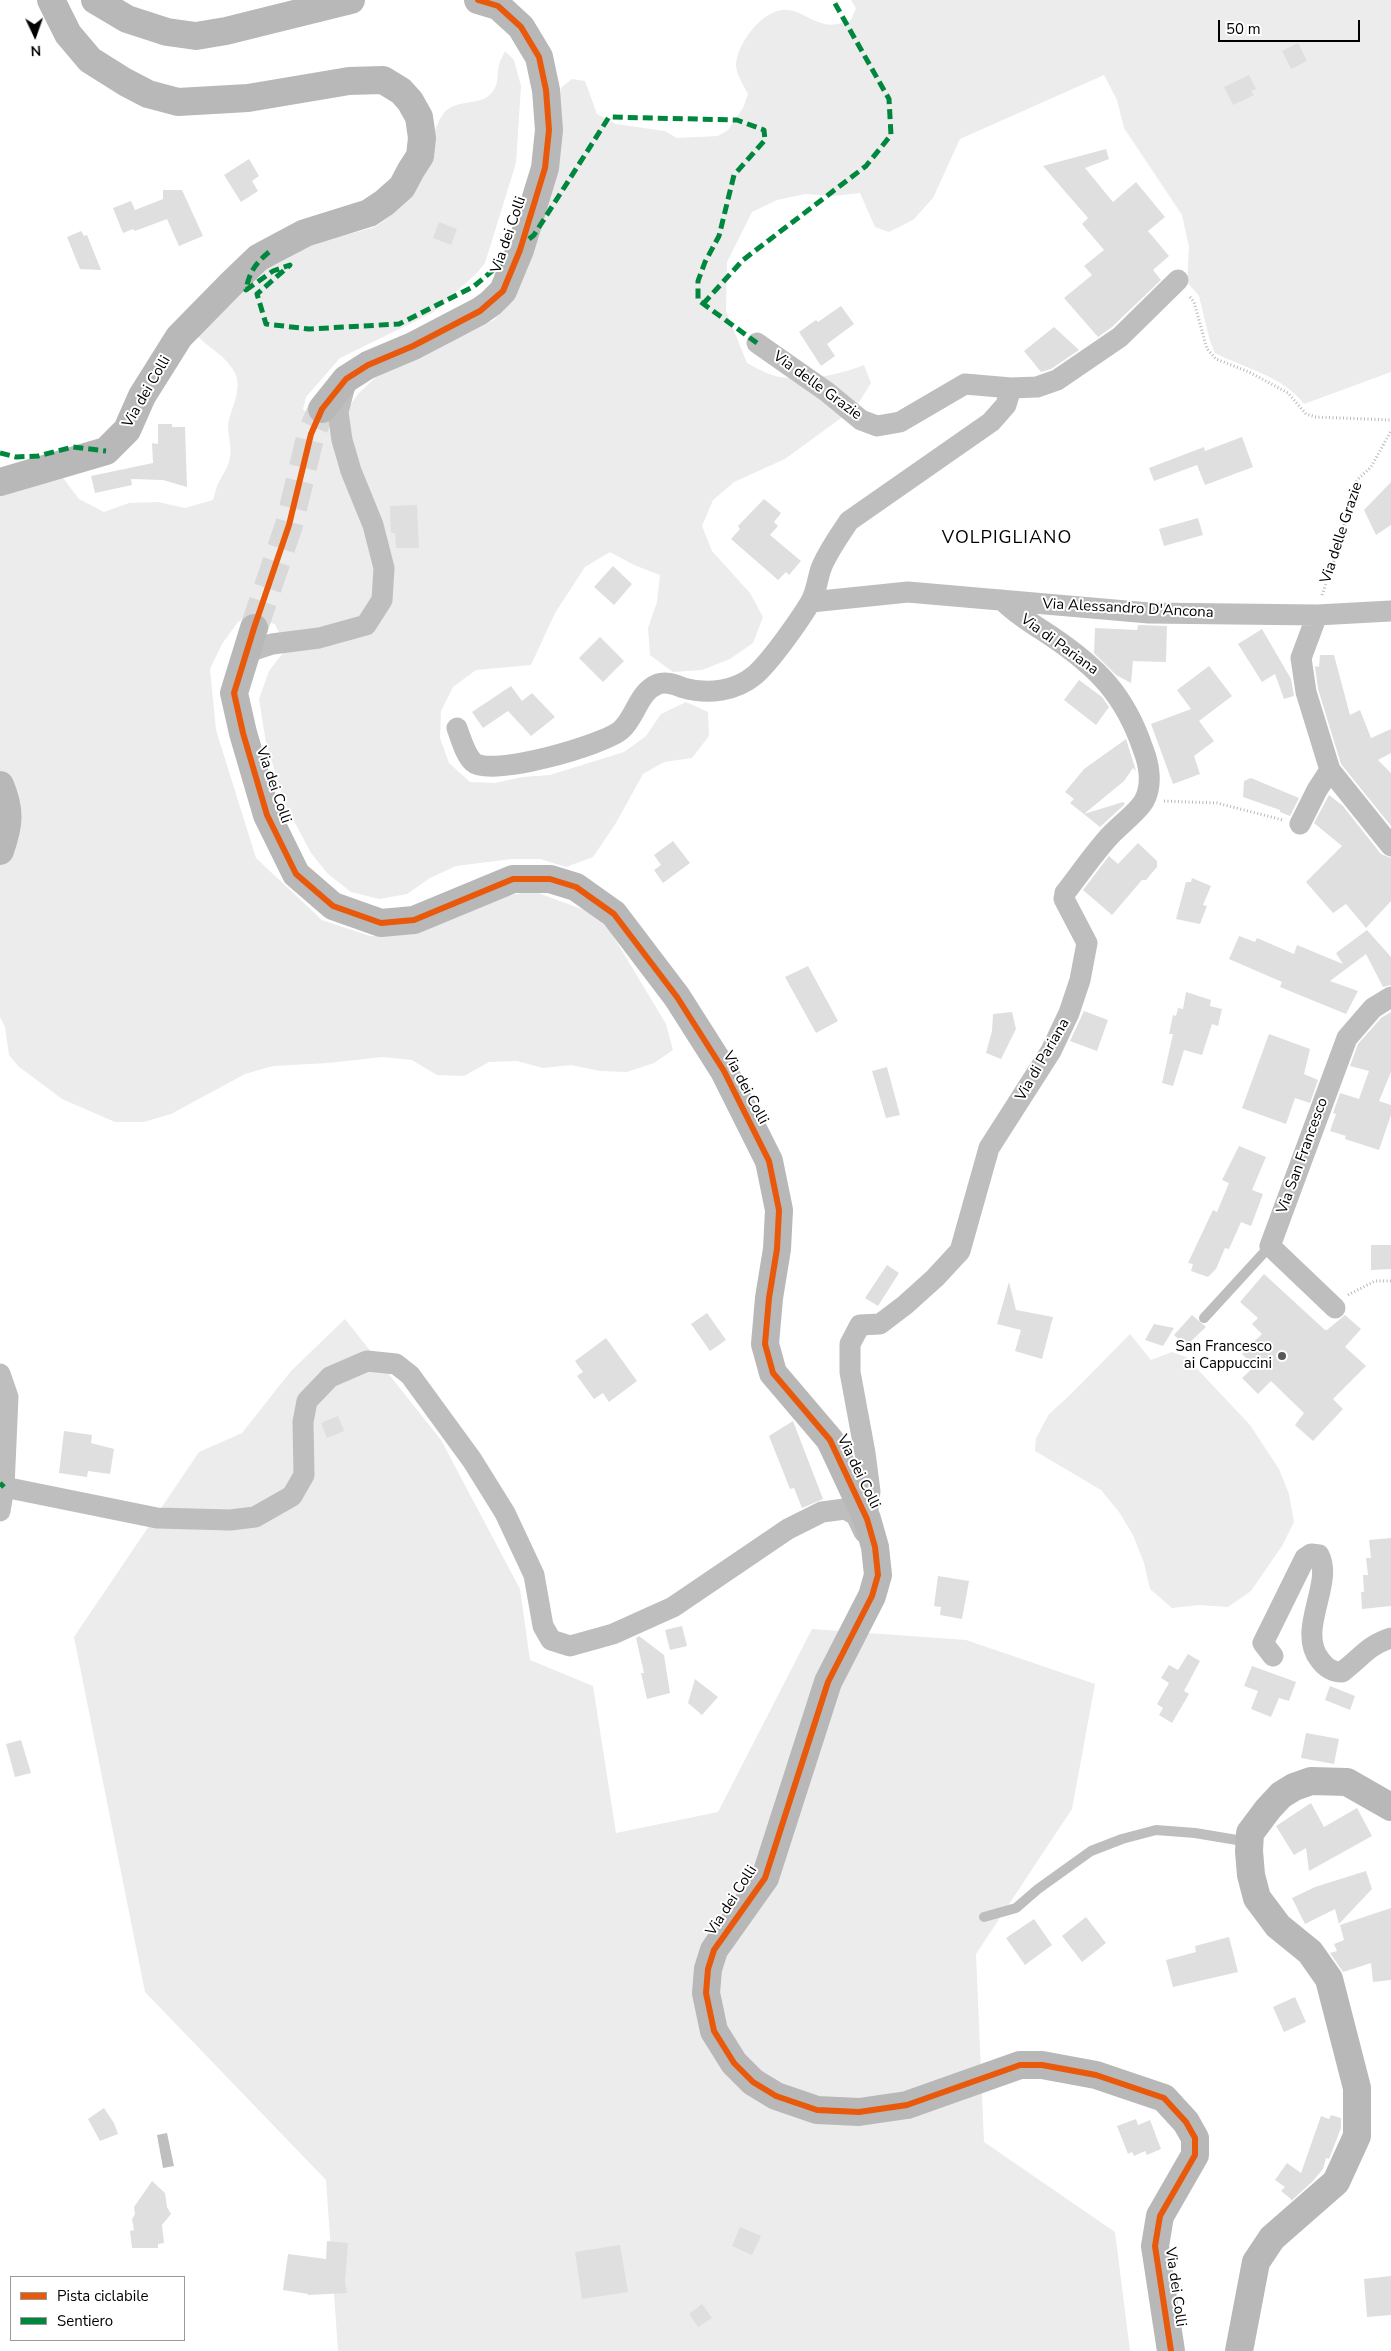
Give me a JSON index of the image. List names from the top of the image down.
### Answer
{
  "streets": {
    "street": [
      "Via dei Colli",
      "Via delle Grazie",
      "Via Alessandro D'Ancona",
      "Via di Pariana",
      "Via San Francesco"
    ]
  },
  "crossings": [
    ["Via dei Colli", "Via di Pariana"],
    ["Via delle Grazie", "Via Alessandro D'Ancona"],
    ["Via Alessandro D'Ancona", "Via di Pariana"]
  ],
  "districts": ["VOLPIGLIANO"],
  "places": ["San Francesco ai Cappuccini"],
  "legend": ["Pista ciclabile", "Sentiero"],
  "scale_bar": "50 m",
  "north": "bottom"
}
